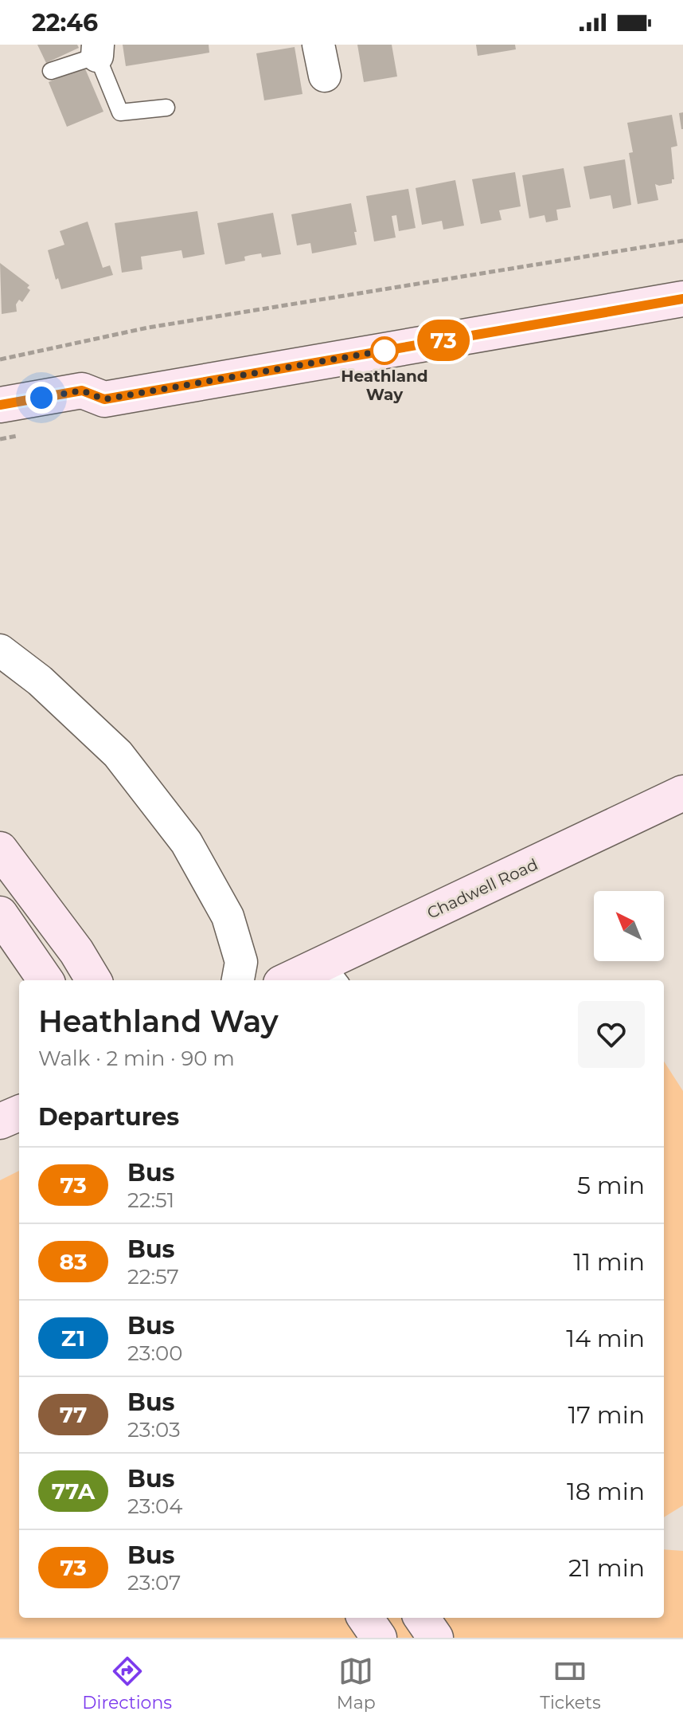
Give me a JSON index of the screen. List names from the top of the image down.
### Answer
{
  "streets": {
    "main road": ["Chadwell Road"]
  },
  "places": ["Heathland Way"],
  "lines": ["bus line 73"],
  "north": "top left",
  "page": {
    "status": "22:46",
    "on_map": "73",
    "heading": [
      ["Heathland Way", "Walk · 2 min · 90 m"],
      "Departures"
    ],
    "list": [
      {
        "mark": "73",
        "name": "Bus",
        "note": "22:51",
        "value": "5 min"
      },
      {
        "mark": "83",
        "name": "Bus",
        "note": "22:57",
        "value": "11 min"
      },
      {
        "mark": "Z1",
        "name": "Bus",
        "note": "23:00",
        "value": "14 min"
      },
      {
        "mark": "77",
        "name": "Bus",
        "note": "23:03",
        "value": "17 min"
      },
      {
        "mark": "77A",
        "name": "Bus",
        "note": "23:04",
        "value": "18 min"
      },
      {
        "mark": "73",
        "name": "Bus",
        "note": "23:07",
        "value": "21 min"
      }
    ],
    "tabs": ["Directions", "Map", "Tickets"]
  }
}
